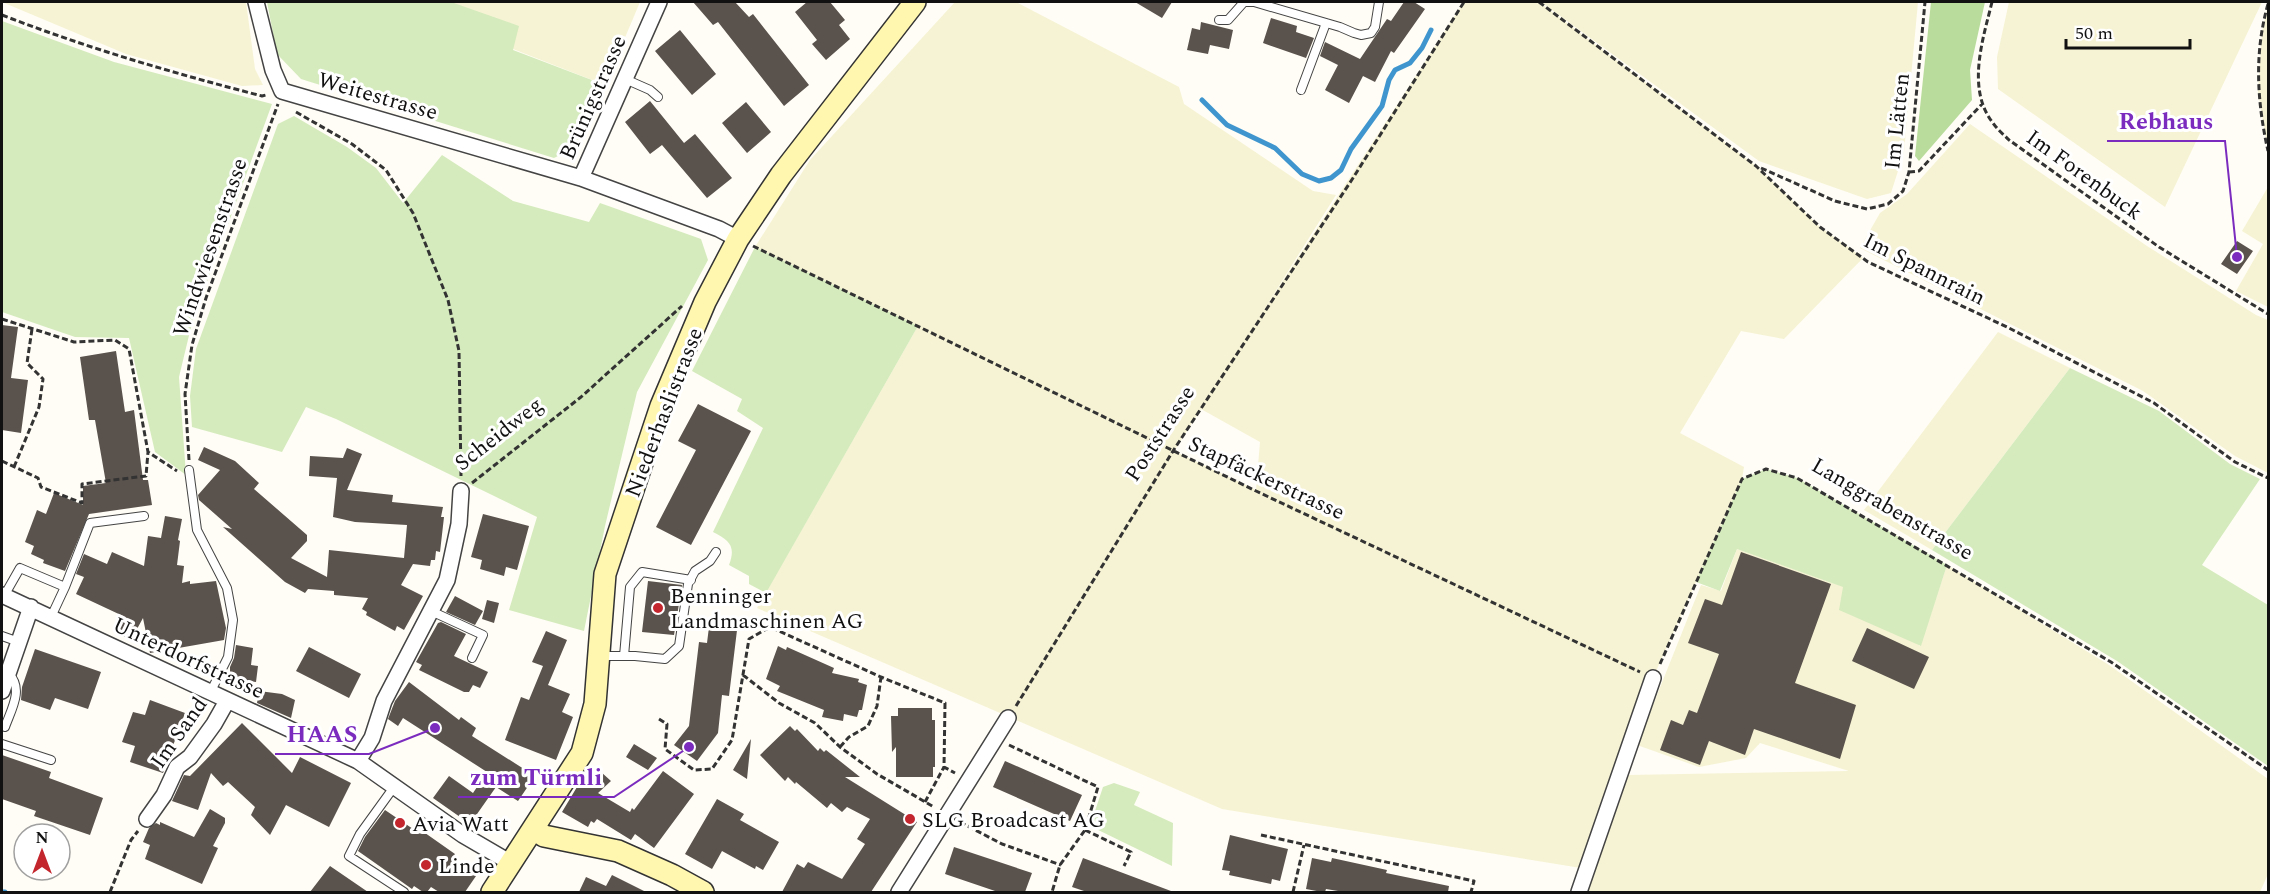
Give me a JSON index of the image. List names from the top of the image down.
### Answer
{
  "streets": {
    "street": [
      "Weitestrasse",
      "Brünigstrasse",
      "Niederhaslistrasse",
      "Scheidweg",
      "Unterdorfstrasse",
      "Im Sand"
    ],
    "path": [
      "Im Lätten",
      "Im Forenbuck",
      "Windwiesenstrasse",
      "Im Spannrain",
      "Poststrasse",
      "Stapfäckerstrasse",
      "Langgrabenstrasse"
    ]
  },
  "crossings": [
    ["Weitestrasse", "Brünigstrasse"],
    ["Weitestrasse", "Windwiesenstrasse"],
    ["Weitestrasse", "Niederhaslistrasse"],
    ["Weitestrasse", "Stapfäckerstrasse"],
    ["Im Lätten", "Im Spannrain"],
    ["Niederhaslistrasse", "Scheidweg"],
    ["Niederhaslistrasse", "Stapfäckerstrasse"],
    ["Niederhaslistrasse", "Unterdorfstrasse"],
    ["Scheidweg", "Unterdorfstrasse"],
    ["Poststrasse", "Stapfäckerstrasse"],
    ["Stapfäckerstrasse", "Langgrabenstrasse"],
    ["Unterdorfstrasse", "Im Sand"]
  ],
  "places": [
    "Rebhaus",
    "Benninger Landmaschinen AG",
    "HAAS",
    "zum Türmli",
    "SLG Broadcast AG",
    "Avia Watt",
    "Linde"
  ],
  "scale_bar": "50 m",
  "north": "top"
}
